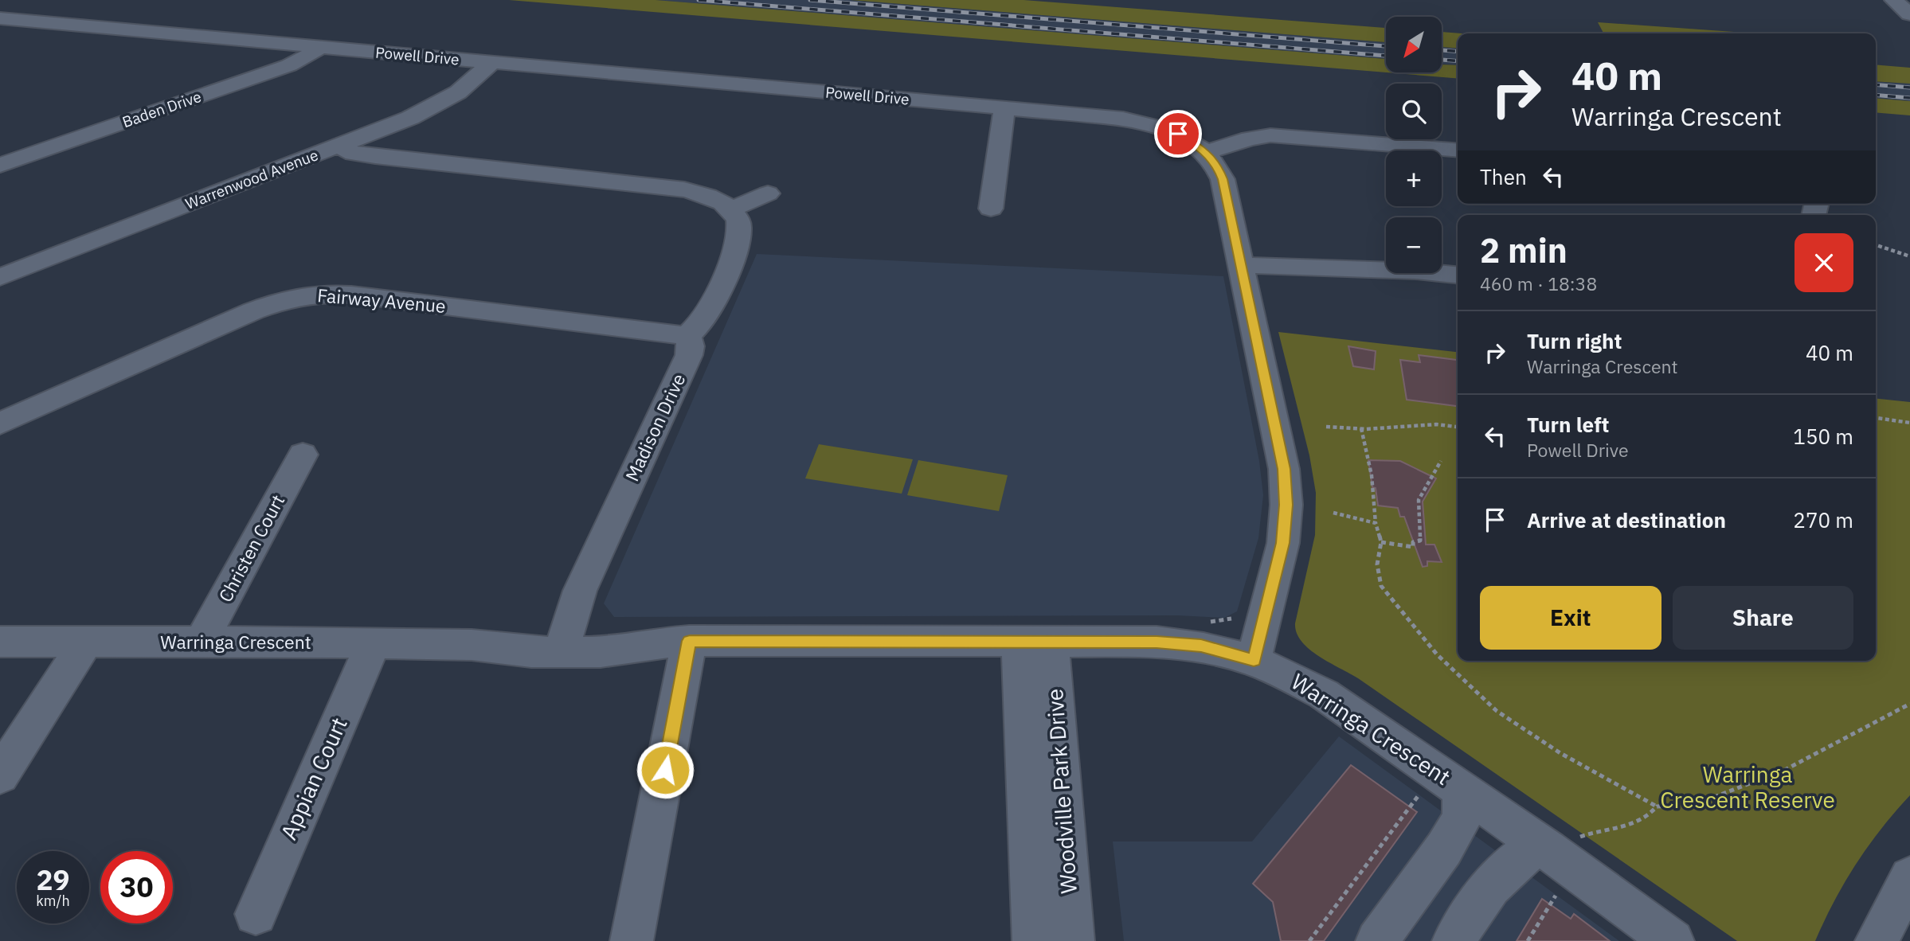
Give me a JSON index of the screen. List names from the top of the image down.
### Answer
{
  "streets": {
    "street": [
      "Powell Drive",
      "Baden Drive",
      "Warrenwood Avenue",
      "Fairway Avenue",
      "Madison Drive",
      "Christen Court",
      "Warringa Crescent",
      "Appian Court",
      "Woodville Park Drive"
    ]
  },
  "crossings": [
    ["Powell Drive", "Baden Drive"],
    ["Powell Drive", "Warrenwood Avenue"],
    ["Powell Drive", "Warringa Crescent"],
    ["Fairway Avenue", "Madison Drive"],
    ["Madison Drive", "Warringa Crescent"],
    ["Christen Court", "Warringa Crescent"],
    ["Warringa Crescent", "Appian Court"],
    ["Warringa Crescent", "Woodville Park Drive"]
  ],
  "parks": ["Warringa Crescent Reserve"],
  "north": "bottom left",
  "page": {
    "map_buttons": ["+", "−"],
    "turn": ["40 m", "Warringa Crescent"],
    "then": "Then",
    "heading": ["2 min", "460 m · 18:38"],
    "list": [
      {
        "name": "Turn right",
        "note": "Warringa Crescent",
        "value": "40 m"
      },
      {
        "name": "Turn left",
        "note": "Powell Drive",
        "value": "150 m"
      },
      {
        "name": "Arrive at destination",
        "value": "270 m"
      }
    ],
    "buttons": ["Exit", "Share"],
    "speed": "29 km/h",
    "limit": "30"
  }
}
